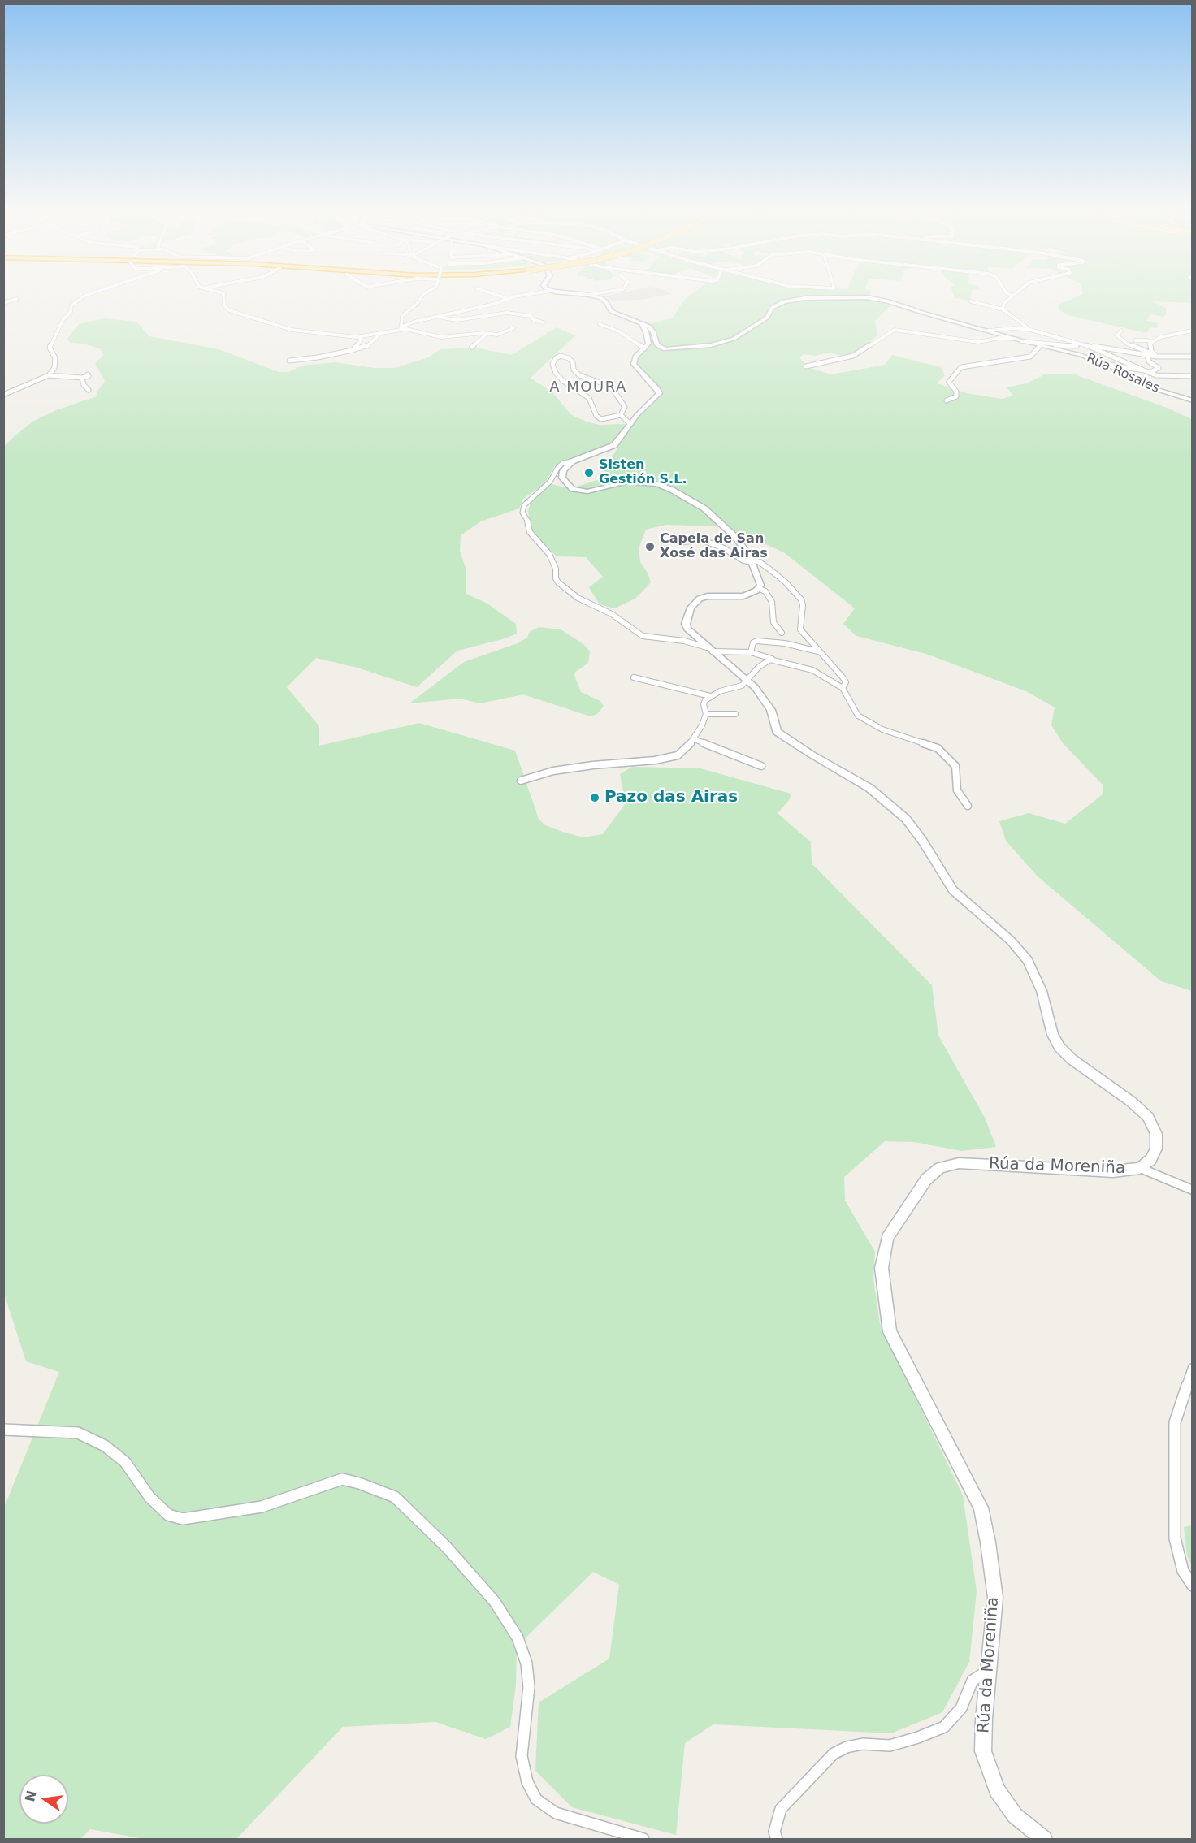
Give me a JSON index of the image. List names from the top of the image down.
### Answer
{
  "streets": {
    "street": ["Rúa Rosales", "Rúa da Moreniña"]
  },
  "districts": ["A MOURA"],
  "places": ["Sisten Gestión S.L.", "Capela de San Xosé das Airas", "Pazo das Airas"],
  "north": "left"
}
